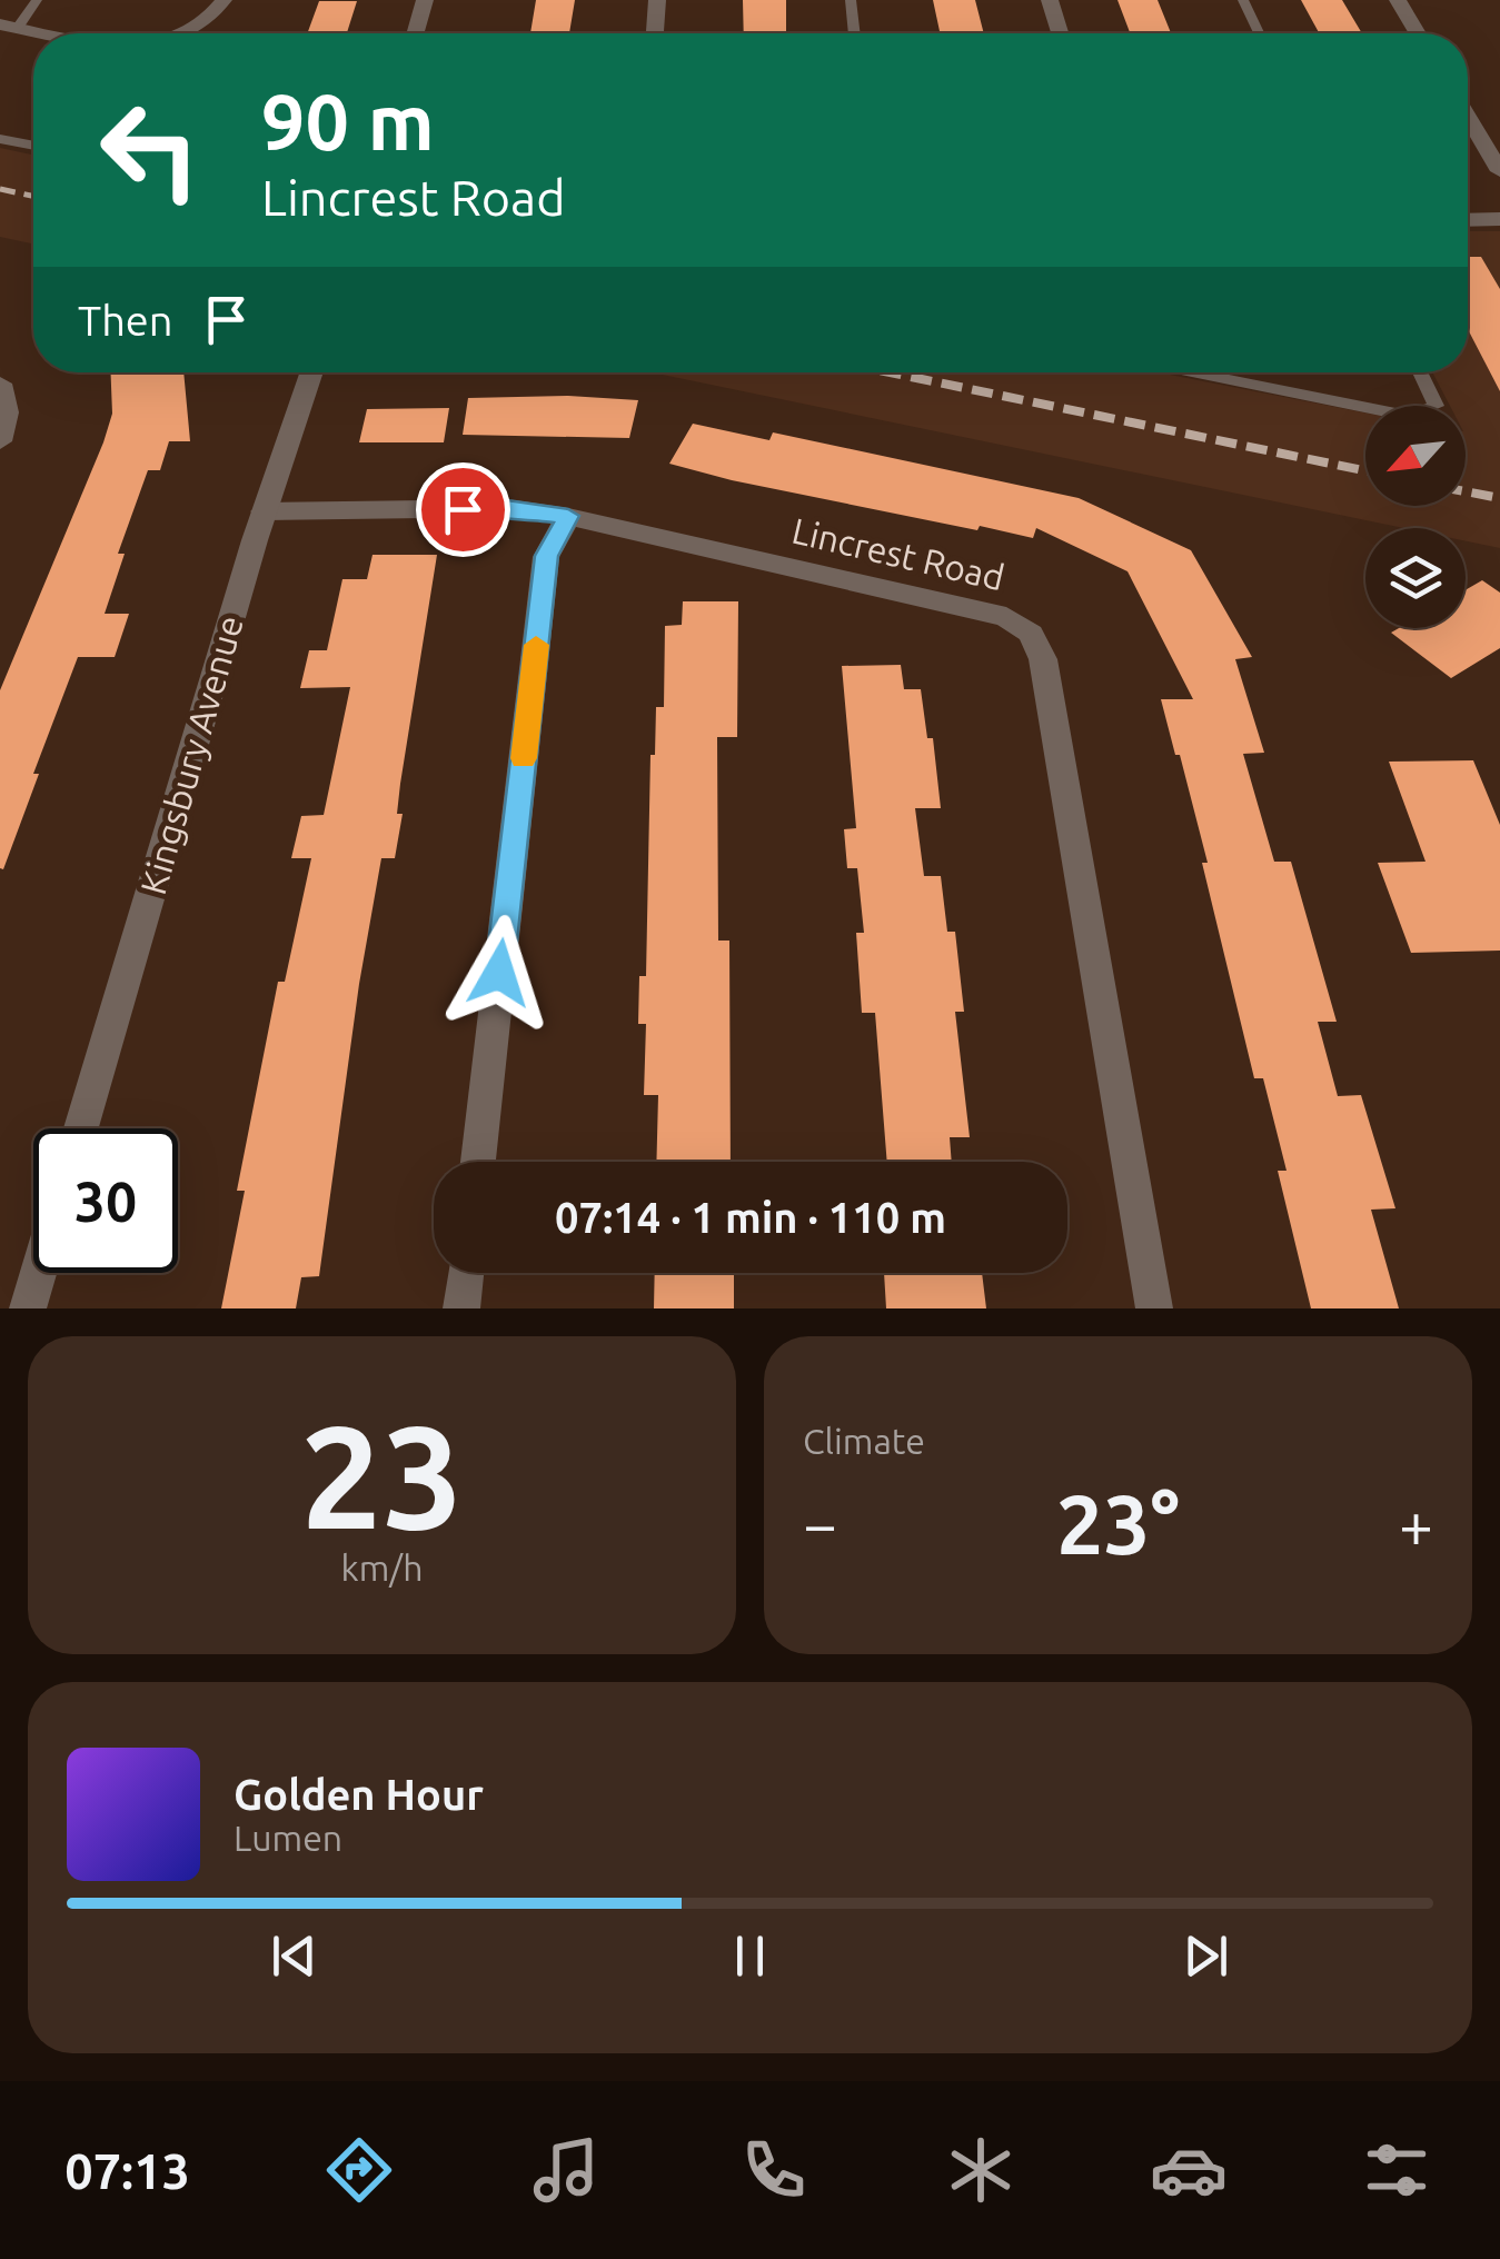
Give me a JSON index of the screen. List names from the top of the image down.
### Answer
{
  "streets": {
    "street": ["Lincrest Road", "Kingsbury Avenue"]
  },
  "crossings": [
    ["Lincrest Road", "Kingsbury Avenue"]
  ],
  "north": "bottom left",
  "page": {
    "turn": ["90 m", "Lincrest Road"],
    "then": "Then",
    "limit": "30",
    "trip": "07:14 · 1 min · 110 m",
    "tile": [
      ["23", "km/h"],
      "Climate"
    ],
    "heat": ["−", "23°", "+"],
    "song": ["Golden Hour", "Lumen"],
    "tabs": "07:13"
  }
}
